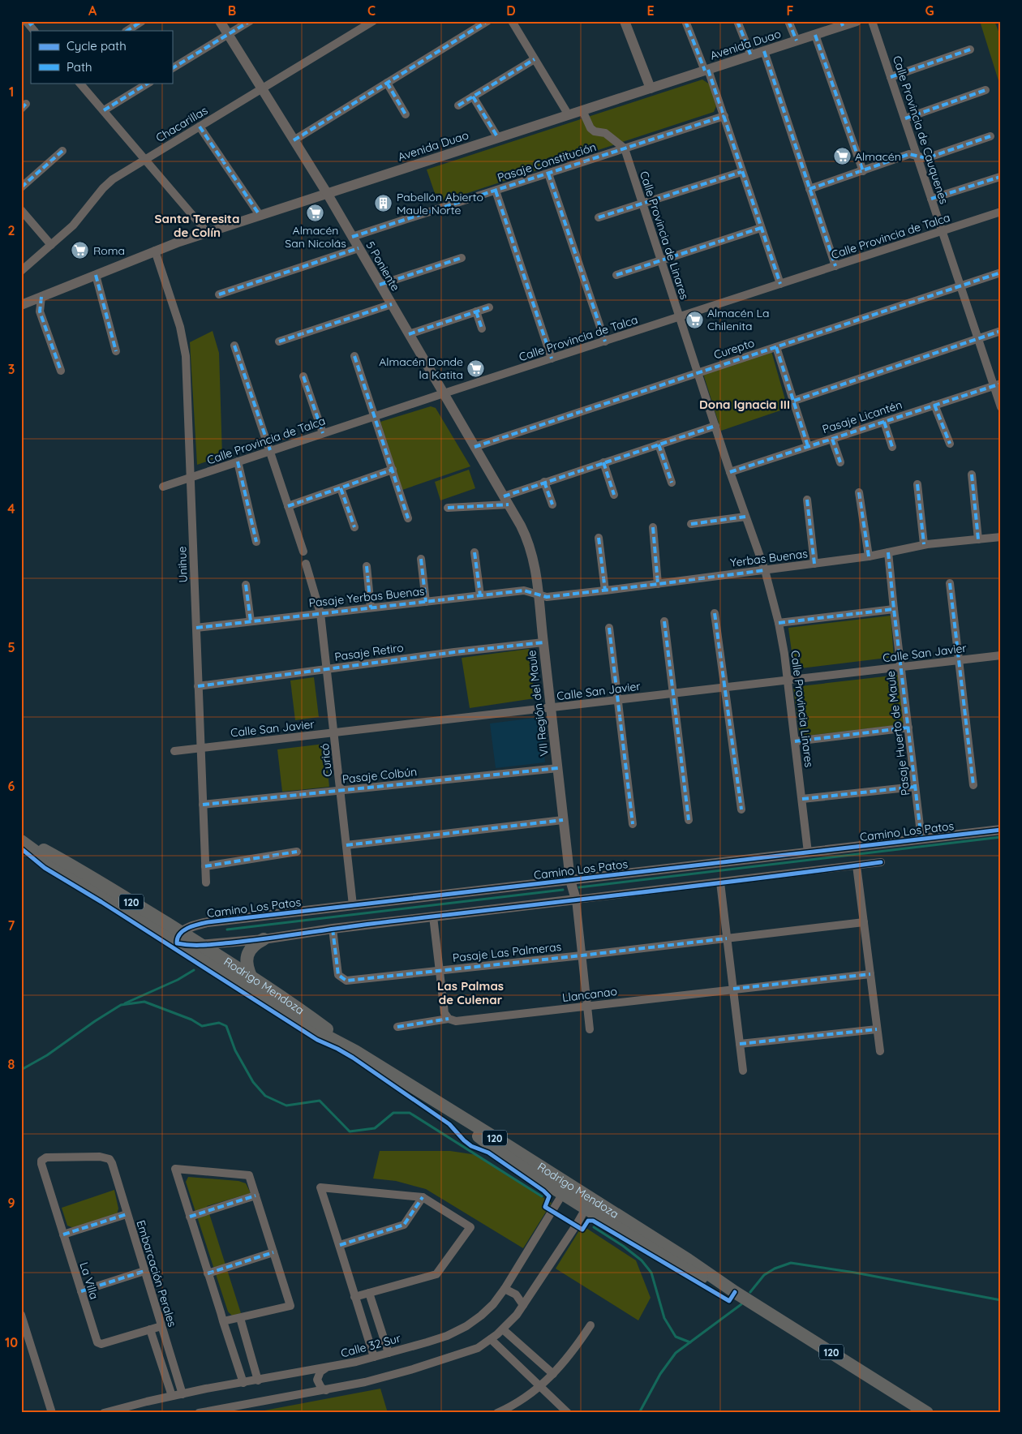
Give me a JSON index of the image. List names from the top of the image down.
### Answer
{
  "streets": {
    "main road": ["120", "Rodrigo Mendoza"],
    "street": [
      "Avenida Duao",
      "Chacarillas",
      "Calle Provincia de Cauquenes",
      "Pasaje Constitución",
      "Calle Provincia de Linares",
      "Calle Provincia de Talca",
      "5 Poniente",
      "Curepto",
      "Pasaje Licantén",
      "Yerbas Buenas",
      "Unihue",
      "Pasaje Yerbas Buenas",
      "Pasaje Retiro",
      "Calle San Javier",
      "VII Región del Maule",
      "Calle Provincia Linares",
      "Pasaje Huerto de Maule",
      "Curicó",
      "Pasaje Colbún",
      "Camino Los Patos",
      "Pasaje Las Palmeras",
      "Llancanao",
      "Embarcación Perales",
      "La Villa",
      "Calle 32 Sur"
    ]
  },
  "crossings": [
    ["Avenida Duao", "5 Poniente"],
    ["Avenida Duao", "Unihue"],
    ["Chacarillas", "5 Poniente"],
    ["Calle Provincia de Cauquenes", "Calle Provincia de Talca"],
    ["Calle Provincia de Cauquenes", "Curepto"],
    ["Calle Provincia de Cauquenes", "Pasaje Licantén"],
    ["Pasaje Constitución", "Calle Provincia de Linares"],
    ["Pasaje Constitución", "5 Poniente"],
    ["Calle Provincia de Linares", "Calle Provincia de Talca"],
    ["Calle Provincia de Linares", "Curepto"],
    ["Calle Provincia de Linares", "Pasaje Licantén"],
    ["Calle Provincia de Linares", "Yerbas Buenas"],
    ["Calle Provincia de Linares", "Calle Provincia Linares"],
    ["Calle Provincia de Talca", "5 Poniente"],
    ["Calle Provincia de Talca", "Unihue"],
    ["5 Poniente", "Curepto"],
    ["5 Poniente", "VII Región del Maule"],
    ["Yerbas Buenas", "Pasaje Yerbas Buenas"],
    ["Yerbas Buenas", "VII Región del Maule"],
    ["Yerbas Buenas", "Calle Provincia Linares"],
    ["Yerbas Buenas", "Pasaje Huerto de Maule"],
    ["Unihue", "Pasaje Yerbas Buenas"],
    ["Unihue", "Pasaje Retiro"],
    ["Unihue", "Calle San Javier"],
    ["Unihue", "Pasaje Colbún"],
    ["Pasaje Yerbas Buenas", "VII Región del Maule"],
    ["Pasaje Yerbas Buenas", "Curicó"],
    ["Pasaje Retiro", "VII Región del Maule"],
    ["Pasaje Retiro", "Curicó"],
    ["Calle San Javier", "VII Región del Maule"],
    ["Calle San Javier", "Calle Provincia Linares"],
    ["Calle San Javier", "Pasaje Huerto de Maule"],
    ["Calle San Javier", "Curicó"],
    ["VII Región del Maule", "Pasaje Colbún"],
    ["VII Región del Maule", "Camino Los Patos"],
    ["Calle Provincia Linares", "Camino Los Patos"],
    ["Pasaje Huerto de Maule", "Camino Los Patos"],
    ["Curicó", "Pasaje Colbún"],
    ["Curicó", "Camino Los Patos"],
    ["Camino Los Patos", "Rodrigo Mendoza"],
    ["Rodrigo Mendoza", "Calle 32 Sur"],
    ["Embarcación Perales", "La Villa"],
    ["Embarcación Perales", "Calle 32 Sur"]
  ],
  "districts": ["Santa Teresita de Colín", "Dona Ignacia III", "Las Palmas de Culenar"],
  "places": {
    "supermarket": [
      "Almacén",
      "Almacén San Nicolás",
      "Roma",
      "Almacén La Chilenita",
      "Almacén Donde la Katita"
    ],
    "building": ["Pabellón Abierto Maule Norte"]
  },
  "legend": ["Cycle path", "Path"],
  "grid": {
    "columns": [
      "A",
      "B",
      "C",
      "D",
      "E",
      "F",
      "G"
    ],
    "rows": [
      "1",
      "2",
      "3",
      "4",
      "5",
      "6",
      "7",
      "8",
      "9",
      "10"
    ]
  }
}
